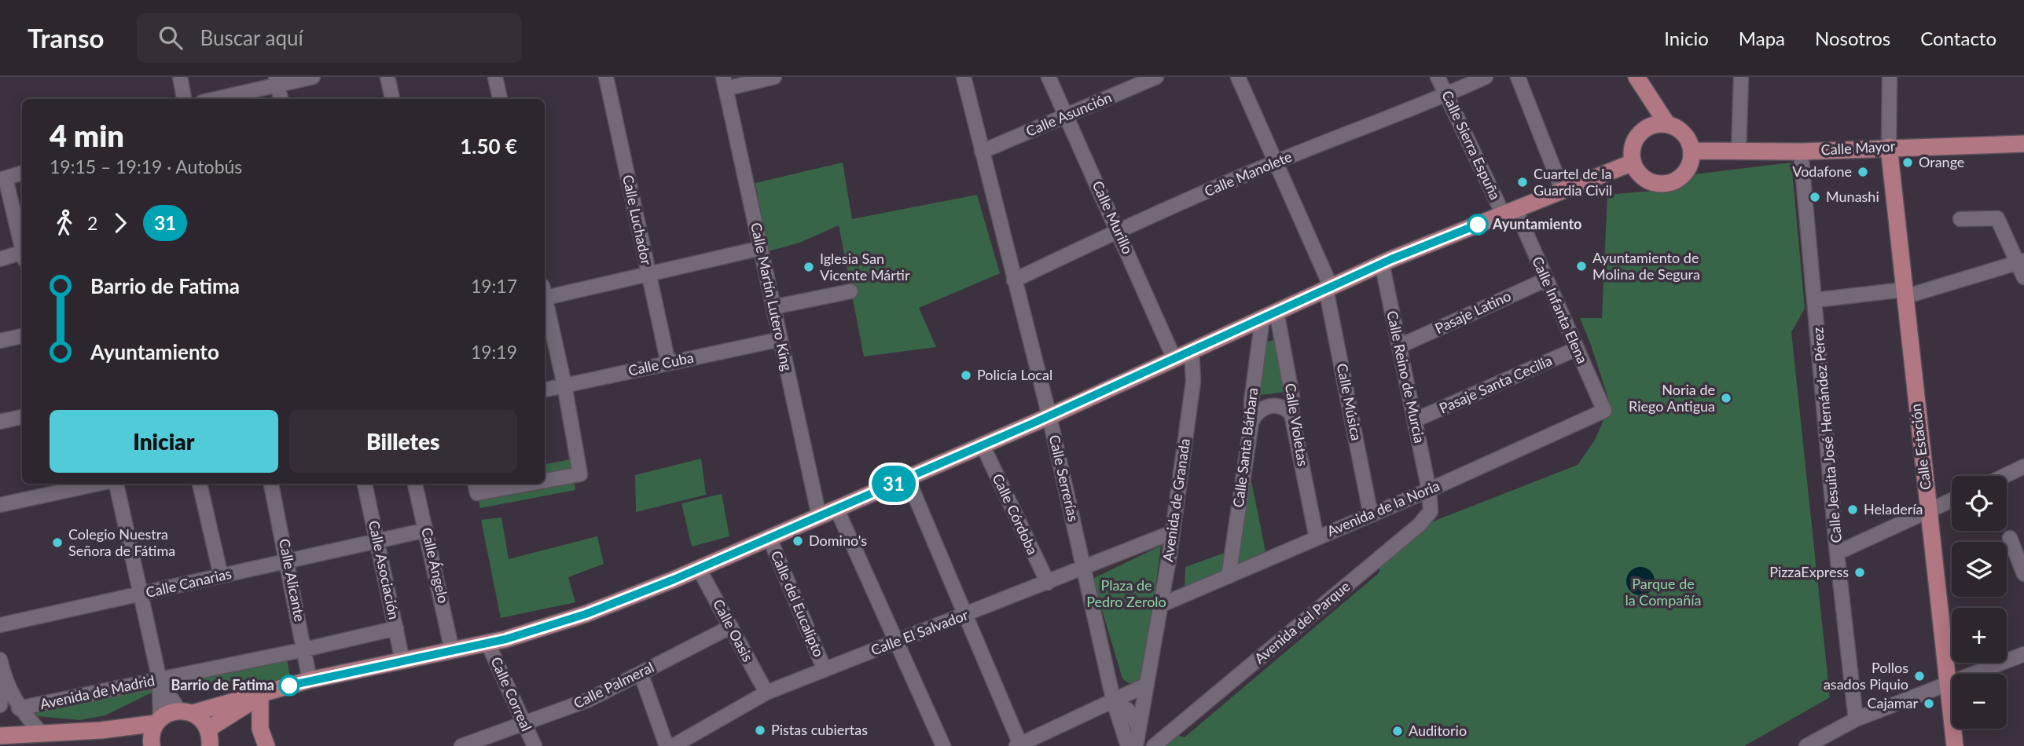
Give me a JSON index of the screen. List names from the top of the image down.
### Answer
{
  "streets": {
    "main road": ["Calle Mayor", "Calle Estación", "Avenida de Madrid"],
    "street": [
      "Calle Asunción",
      "Calle Sierra Espuña",
      "Calle Manolete",
      "Calle Murillo",
      "Calle Luchador",
      "Calle Martín Lutero King",
      "Calle Infanta Elena",
      "Pasaje Latino",
      "Calle Cuba",
      "Calle Reino de Murcia",
      "Pasaje Santa Cecilia",
      "Calle Música",
      "Calle Violetas",
      "Calle Jesuita José Hernández Pérez",
      "Calle Santa Bárbara",
      "Calle Serrerías",
      "Avenida de Granada",
      "Avenida de la Noria",
      "Calle Córdoba",
      "Calle Ángelo",
      "Calle Asociación",
      "Calle Alicante",
      "Calle Canarias",
      "Calle del Eucalipto",
      "Avenida del Parque",
      "Calle Oasis",
      "Calle El Salvador",
      "Calle Palmeral",
      "Calle Correal"
    ]
  },
  "crossings": [
    ["Calle Asunción", "Calle Murillo"],
    ["Calle Asunción", "Calle Serrerías"],
    ["Calle Sierra Espuña", "Calle Manolete"],
    ["Calle Sierra Espuña", "Calle Infanta Elena"],
    ["Calle Mayor", "Calle Jesuita José Hernández Pérez"],
    ["Calle Mayor", "Calle Estación"],
    ["Calle Manolete", "Calle Murillo"],
    ["Calle Manolete", "Calle Música"],
    ["Calle Manolete", "Calle Serrerías"],
    ["Calle Luchador", "Calle Cuba"],
    ["Calle Martín Lutero King", "Calle Cuba"],
    ["Calle Infanta Elena", "Pasaje Latino"],
    ["Calle Infanta Elena", "Pasaje Santa Cecilia"],
    ["Calle Infanta Elena", "Avenida de la Noria"],
    ["Pasaje Latino", "Calle Reino de Murcia"],
    ["Calle Reino de Murcia", "Pasaje Santa Cecilia"],
    ["Calle Reino de Murcia", "Avenida de la Noria"],
    ["Calle Reino de Murcia", "Avenida del Parque"],
    ["Calle Música", "Avenida de la Noria"],
    ["Calle Violetas", "Calle Santa Bárbara"],
    ["Calle Violetas", "Avenida de la Noria"],
    ["Calle Santa Bárbara", "Avenida de la Noria"],
    ["Calle Serrerías", "Calle El Salvador"],
    ["Avenida de Granada", "Avenida de la Noria"],
    ["Avenida de Granada", "Calle El Salvador"],
    ["Avenida de la Noria", "Avenida del Parque"],
    ["Calle Córdoba", "Calle El Salvador"],
    ["Calle Ángelo", "Calle Canarias"],
    ["Calle Asociación", "Calle Canarias"],
    ["Calle Asociación", "Avenida de Madrid"],
    ["Calle Alicante", "Calle Canarias"],
    ["Calle Alicante", "Avenida de Madrid"],
    ["Calle del Eucalipto", "Calle El Salvador"],
    ["Calle Oasis", "Calle El Salvador"],
    ["Calle Oasis", "Calle Palmeral"],
    ["Calle Palmeral", "Calle Correal"]
  ],
  "parks": ["Parque de la Compañía", "Plaza de Pedro Zerolo"],
  "places": [
    "Orange",
    "Vodafone",
    "Cuartel de la Guardia Civil",
    "Munashi",
    "Ayuntamiento",
    "Ayuntamiento de Molina de Segura",
    "Iglesia San Vicente Mártir",
    "Policía Local",
    "Noria de Riego Antigua",
    "Heladería",
    "Domino's",
    "Colegio Nuestra Señora de Fátima",
    "PizzaExpress",
    "Pollos asados Piquio",
    "Barrio de Fatima",
    "Cajamar",
    "Pistas cubiertas",
    "Auditorio"
  ],
  "lines": ["bus line 31"],
  "page": {
    "header": "Transo",
    "search": "Buscar aquí",
    "nav": [
      "Inicio",
      "Mapa",
      "Nosotros",
      "Contacto"
    ],
    "on_map": "31",
    "heading": ["4 min", "19:15 – 19:19 · Autobús", "1.50 €"],
    "legs": ["2", "31"],
    "list": [
      {
        "name": "Barrio de Fatima",
        "value": "19:17"
      },
      {
        "name": "Ayuntamiento",
        "value": "19:19"
      }
    ],
    "buttons": ["Iniciar", "Billetes"],
    "map_buttons": ["+", "−"]
  }
}
